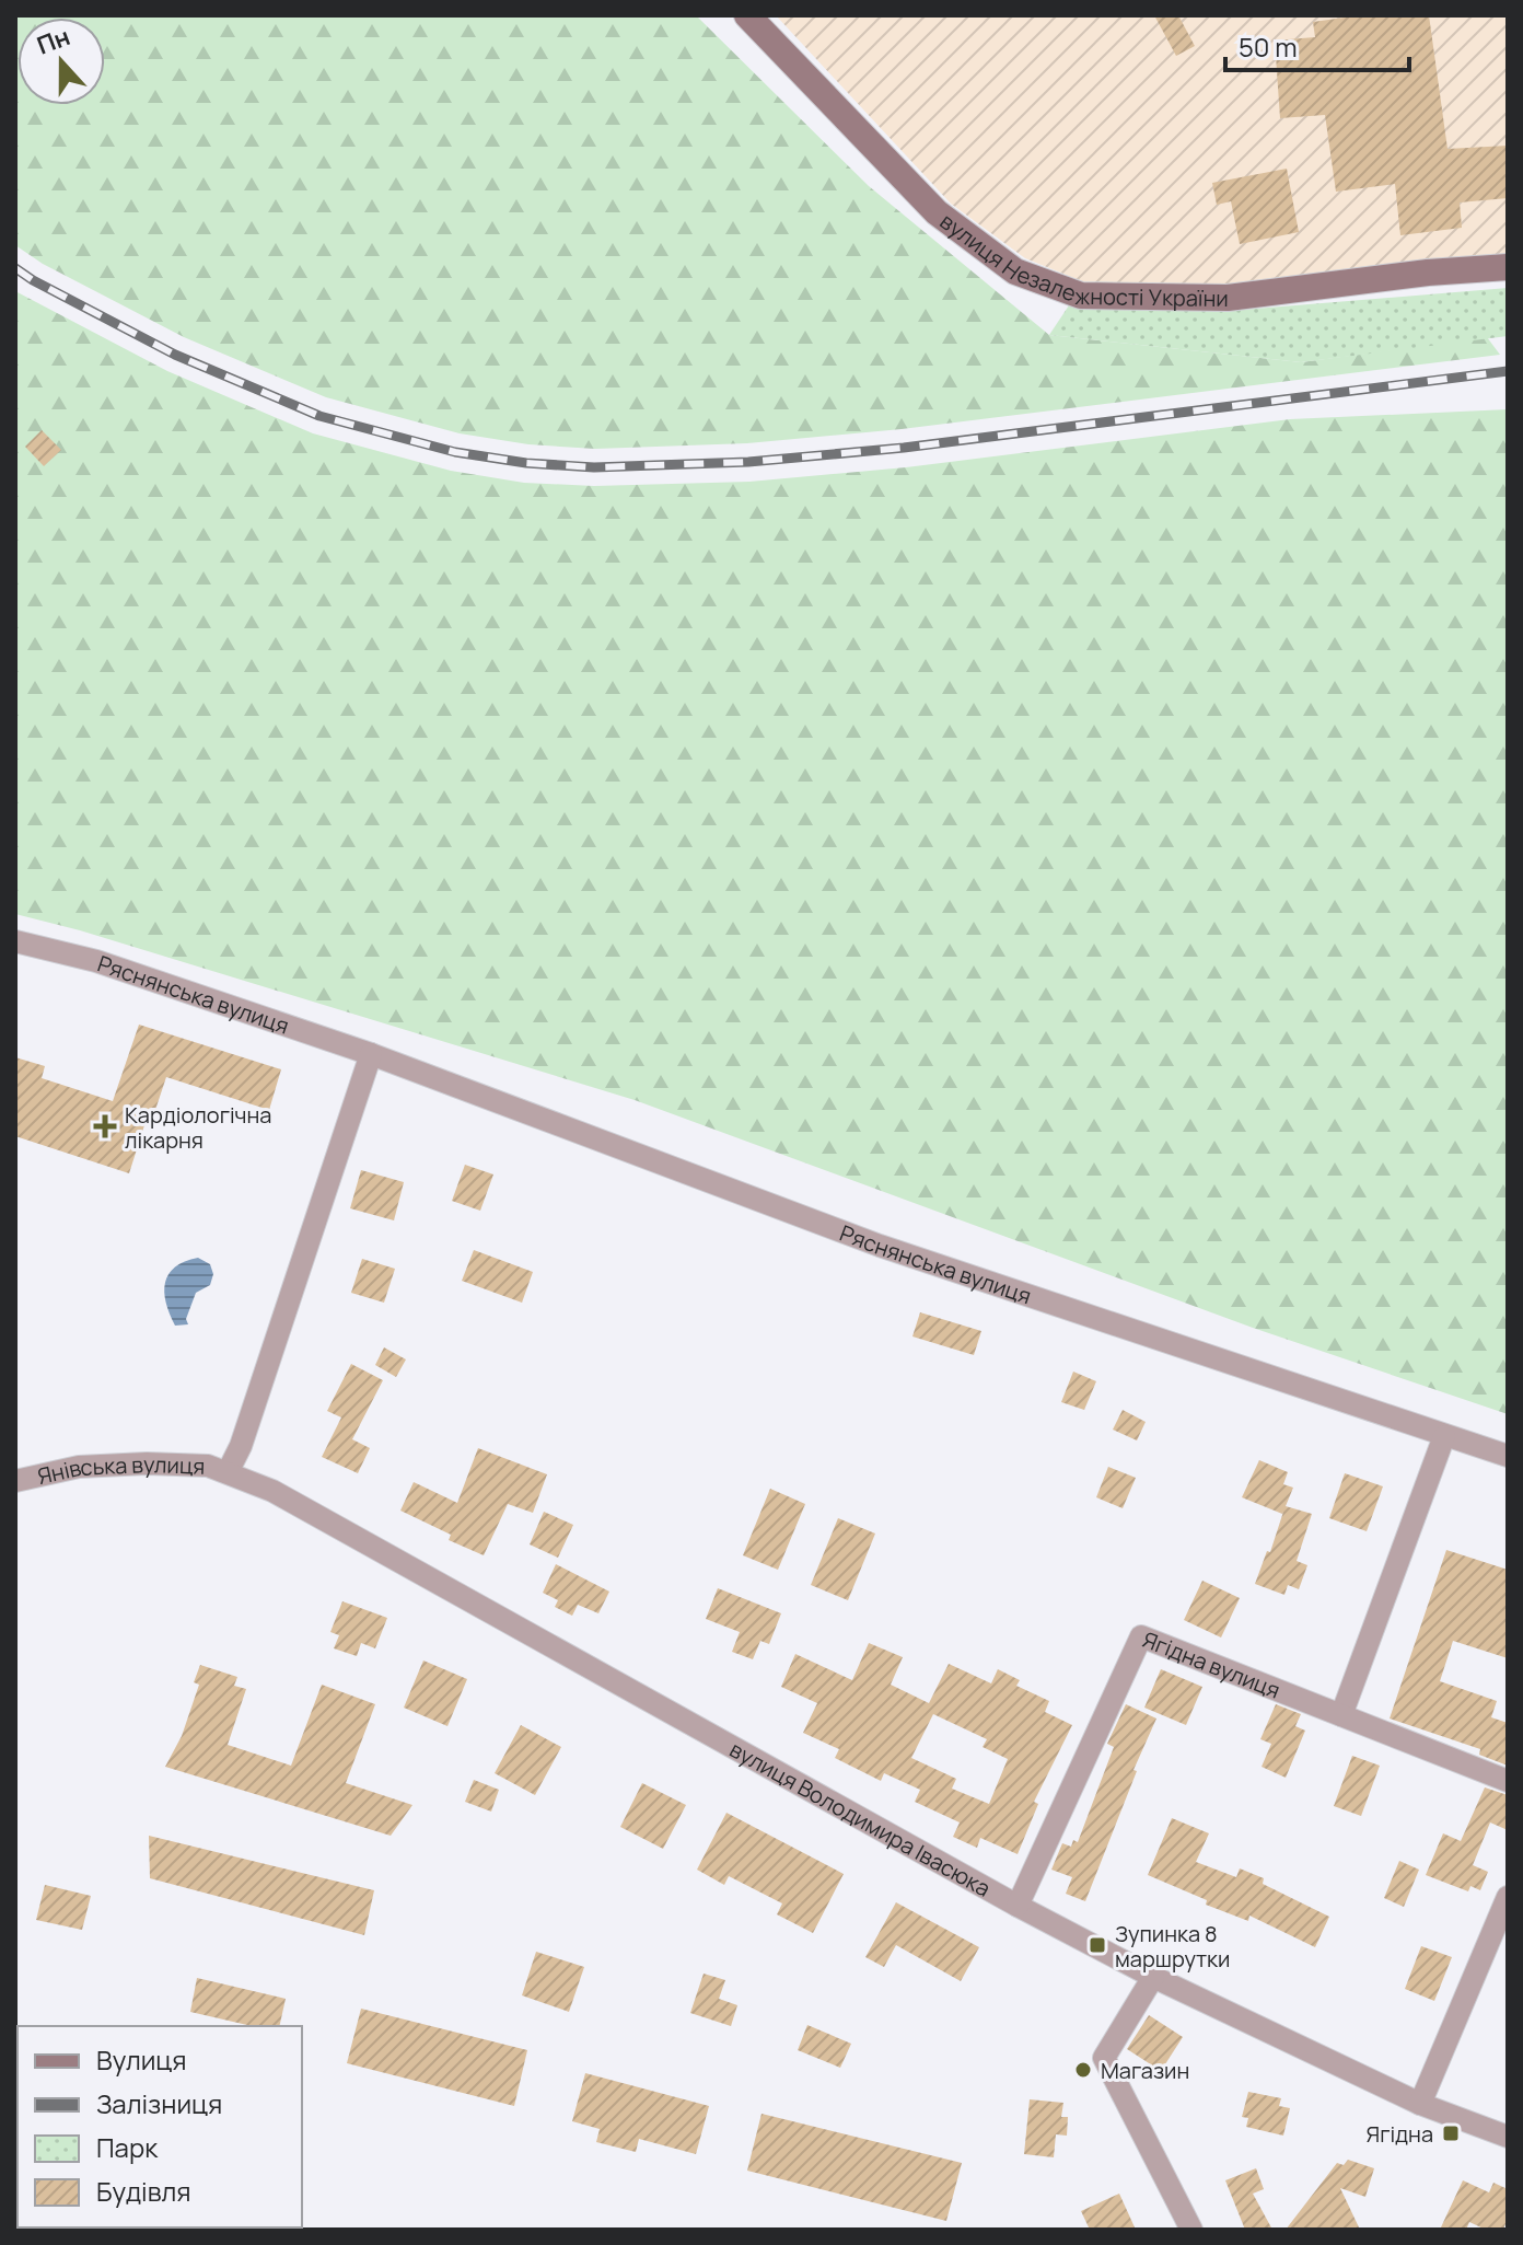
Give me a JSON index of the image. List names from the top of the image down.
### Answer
{
  "streets": {
    "main road": ["вулиця Незалежності України"],
    "street": [
      "Ряснянська вулиця",
      "Янівська вулиця",
      "Ягідна вулиця",
      "вулиця Володимира Івасюка"
    ]
  },
  "crossings": [
    ["Янівська вулиця", "вулиця Володимира Івасюка"],
    ["Ягідна вулиця", "вулиця Володимира Івасюка"]
  ],
  "places": {
    "health": ["Кардіологічна лікарня"],
    "transit": ["Зупинка 8 маршрутки", "Ягідна"],
    "other": ["Магазин"]
  },
  "legend": [
    "Вулиця",
    "Залізниця",
    "Парк",
    "Будівля"
  ],
  "scale_bar": "50 m",
  "north": "top"
}
